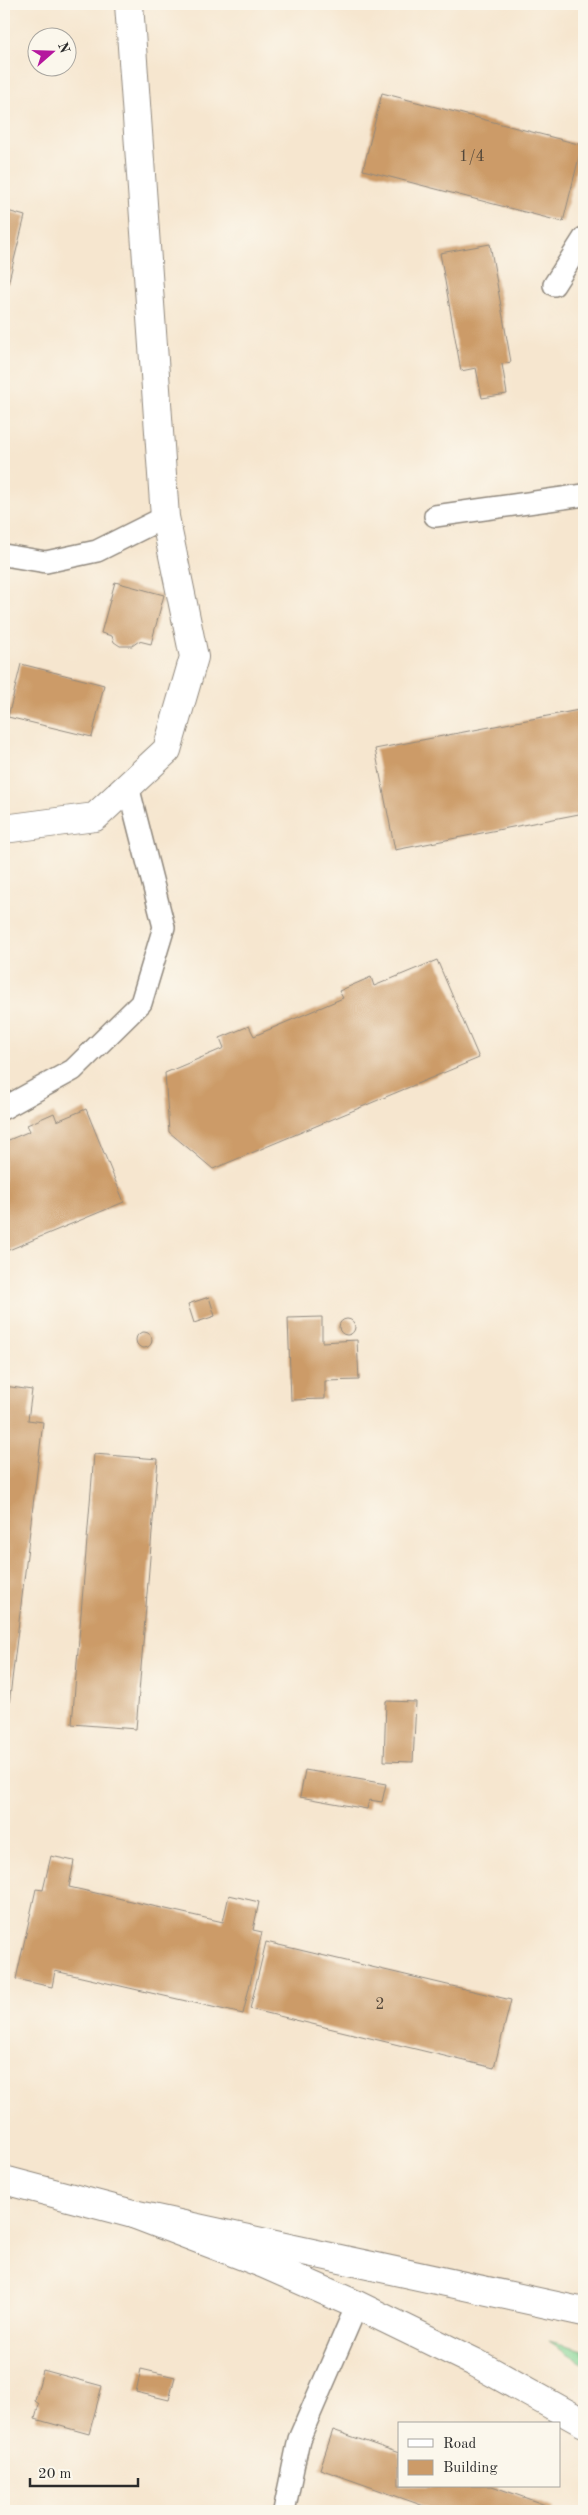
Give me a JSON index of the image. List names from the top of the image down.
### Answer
{
  "house_numbers": ["1/4", "2"],
  "legend": ["Road", "Building"],
  "scale_bar": "20 m",
  "north": "right"
}
